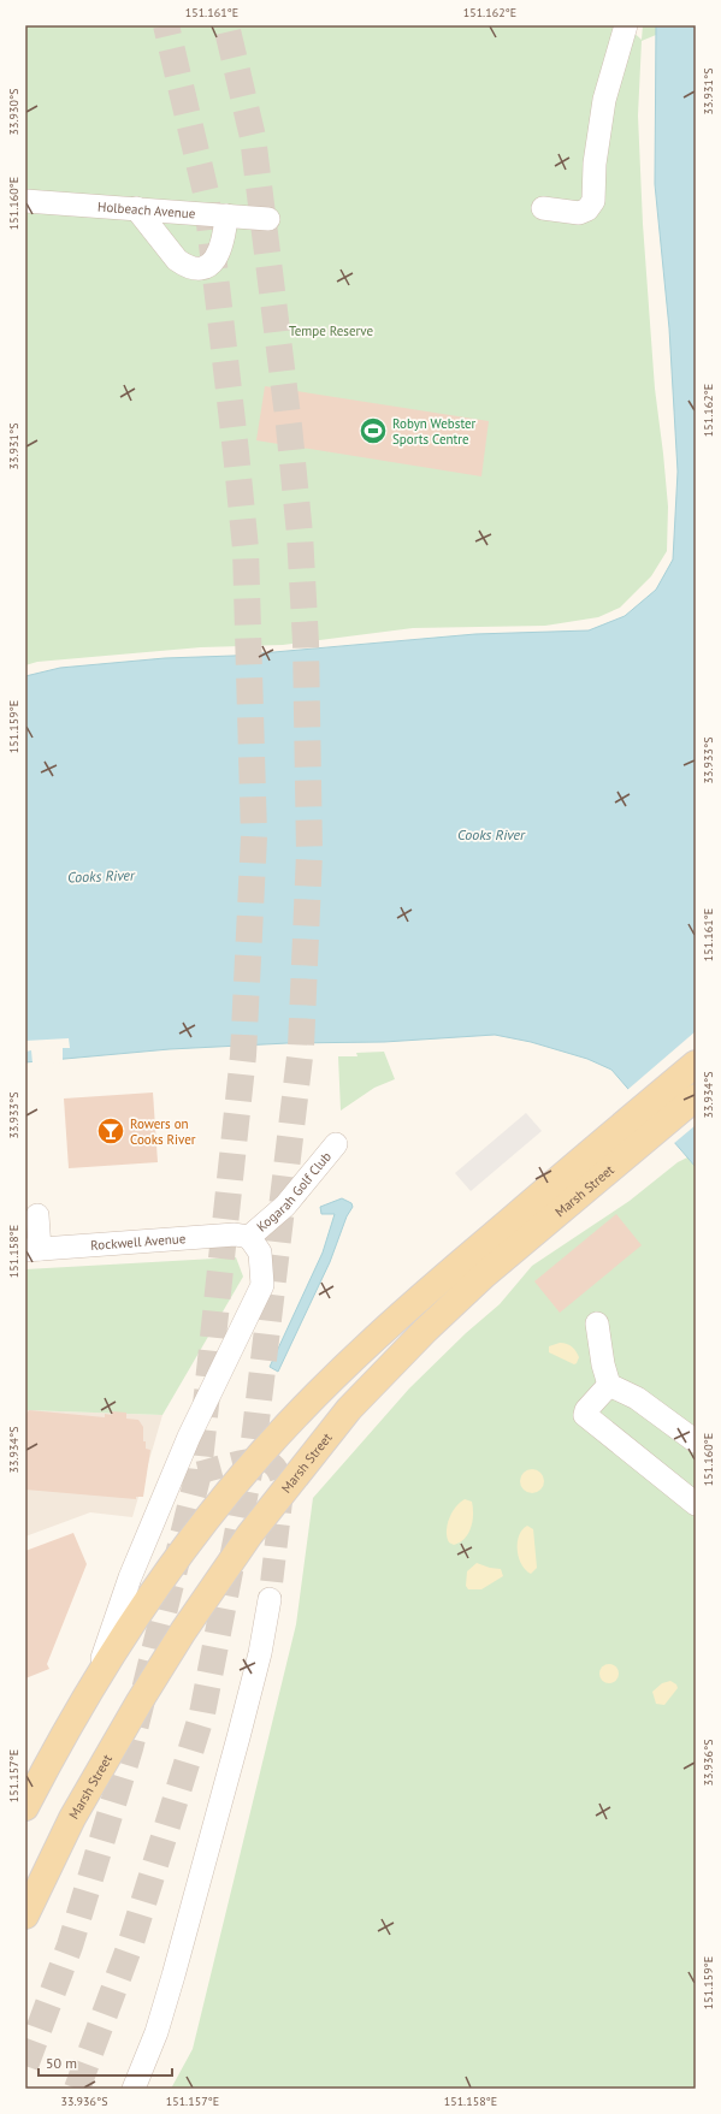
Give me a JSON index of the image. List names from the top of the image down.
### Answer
{
  "streets": {
    "main road": ["Marsh Street"],
    "street": ["Holbeach Avenue", "Kogarah Golf Club", "Rockwell Avenue"]
  },
  "crossings": [
    ["Kogarah Golf Club", "Marsh Street"],
    ["Kogarah Golf Club", "Rockwell Avenue"],
    ["Marsh Street", "Rockwell Avenue"]
  ],
  "water": ["Cooks River"],
  "parks": ["Tempe Reserve"],
  "places": {
    "sports": ["Robyn Webster Sports Centre"],
    "bar": ["Rowers on Cooks River"]
  },
  "scale_bar": "50 m",
  "coordinates": [
    "151.161°E",
    "151.162°E",
    "33.931°S",
    "33.930°S",
    "151.160°E",
    "151.159°E",
    "33.933°S",
    "33.934°S",
    "151.158°E",
    "33.936°S",
    "151.157°E"
  ]
}
